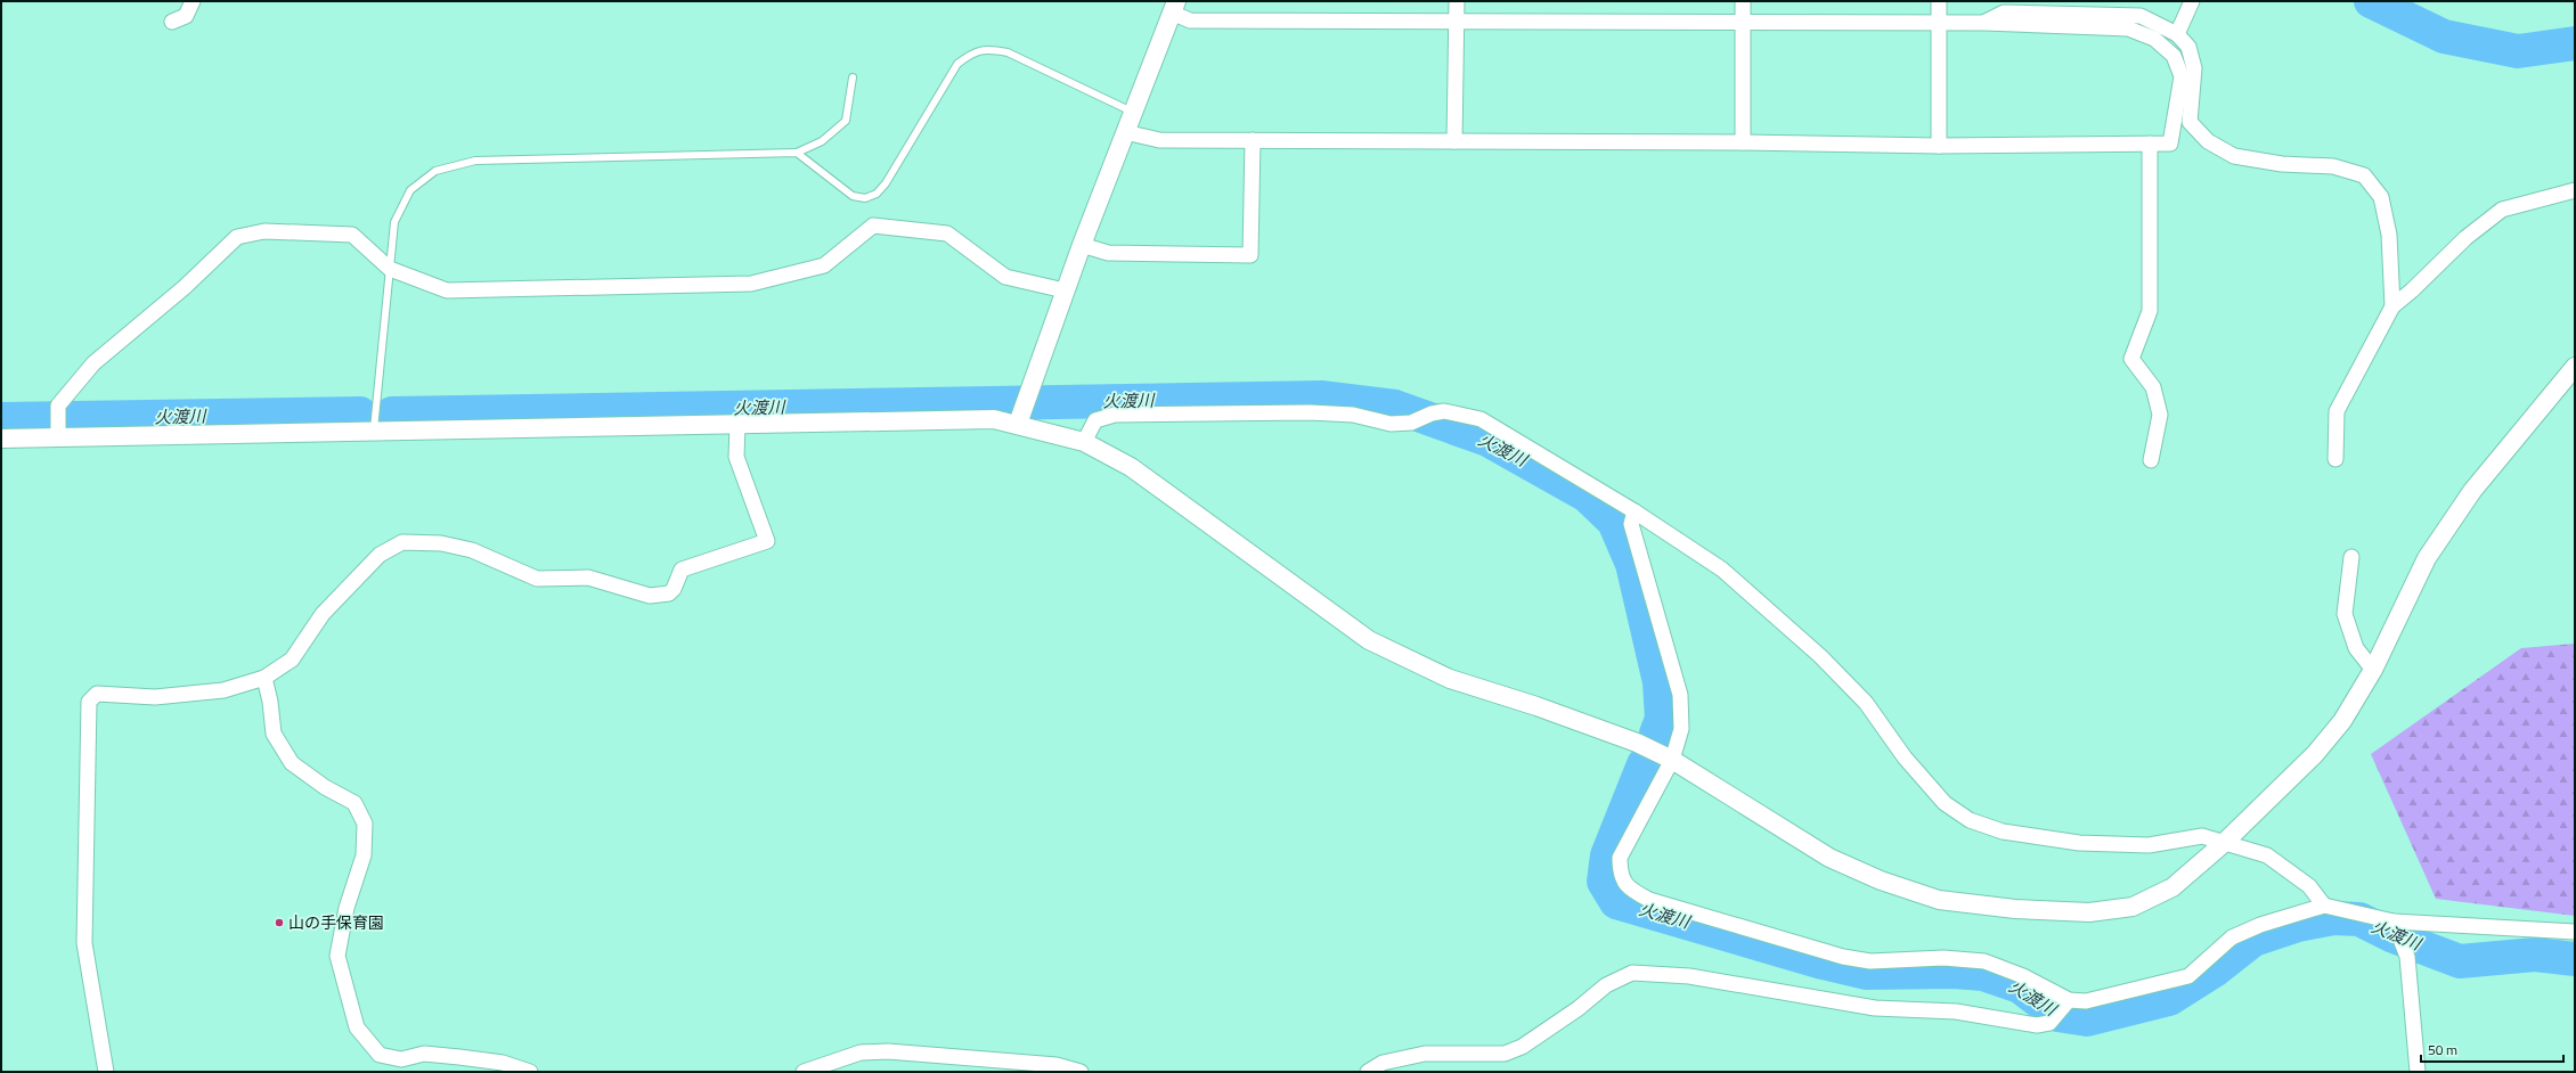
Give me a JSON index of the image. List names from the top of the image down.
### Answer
{
  "water": ["火渡川"],
  "places": ["山の手保育園"],
  "scale_bar": "50 m"
}
